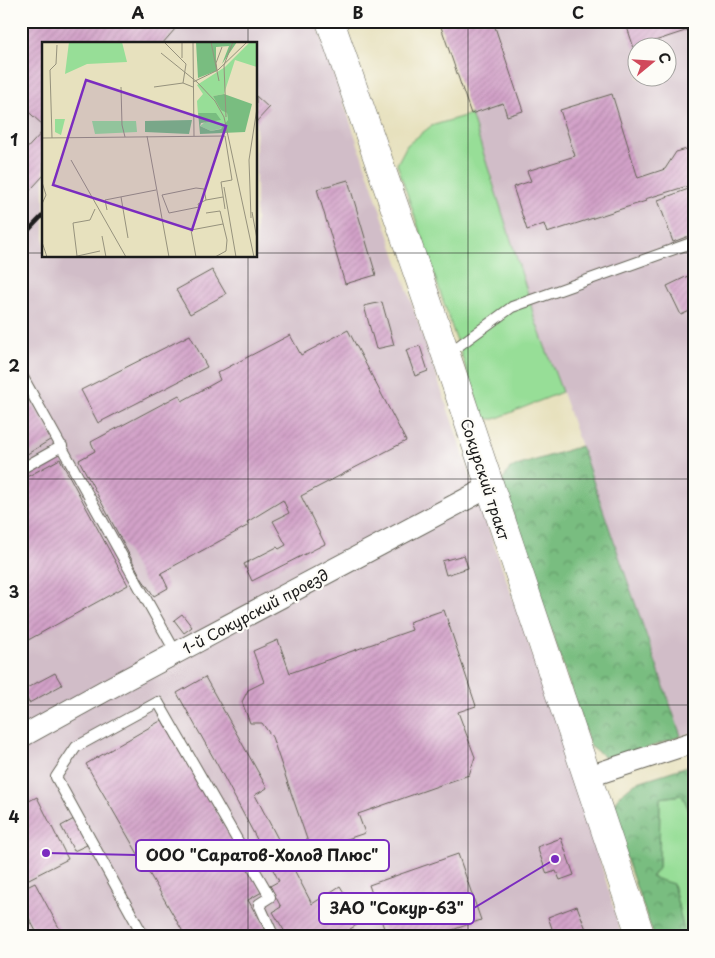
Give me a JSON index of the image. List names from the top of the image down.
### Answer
{
  "streets": {
    "street": ["Сокурский тракт", "1-й Сокурский проезд"]
  },
  "crossings": [
    ["Сокурский тракт", "1-й Сокурский проезд"]
  ],
  "places": ["ООО \"Саратов-Холод Плюс\"", "ЗАО \"Сокур-63\""],
  "north": "right",
  "grid": {
    "columns": ["A", "B", "C"],
    "rows": [
      "1",
      "2",
      "3",
      "4"
    ]
  }
}
